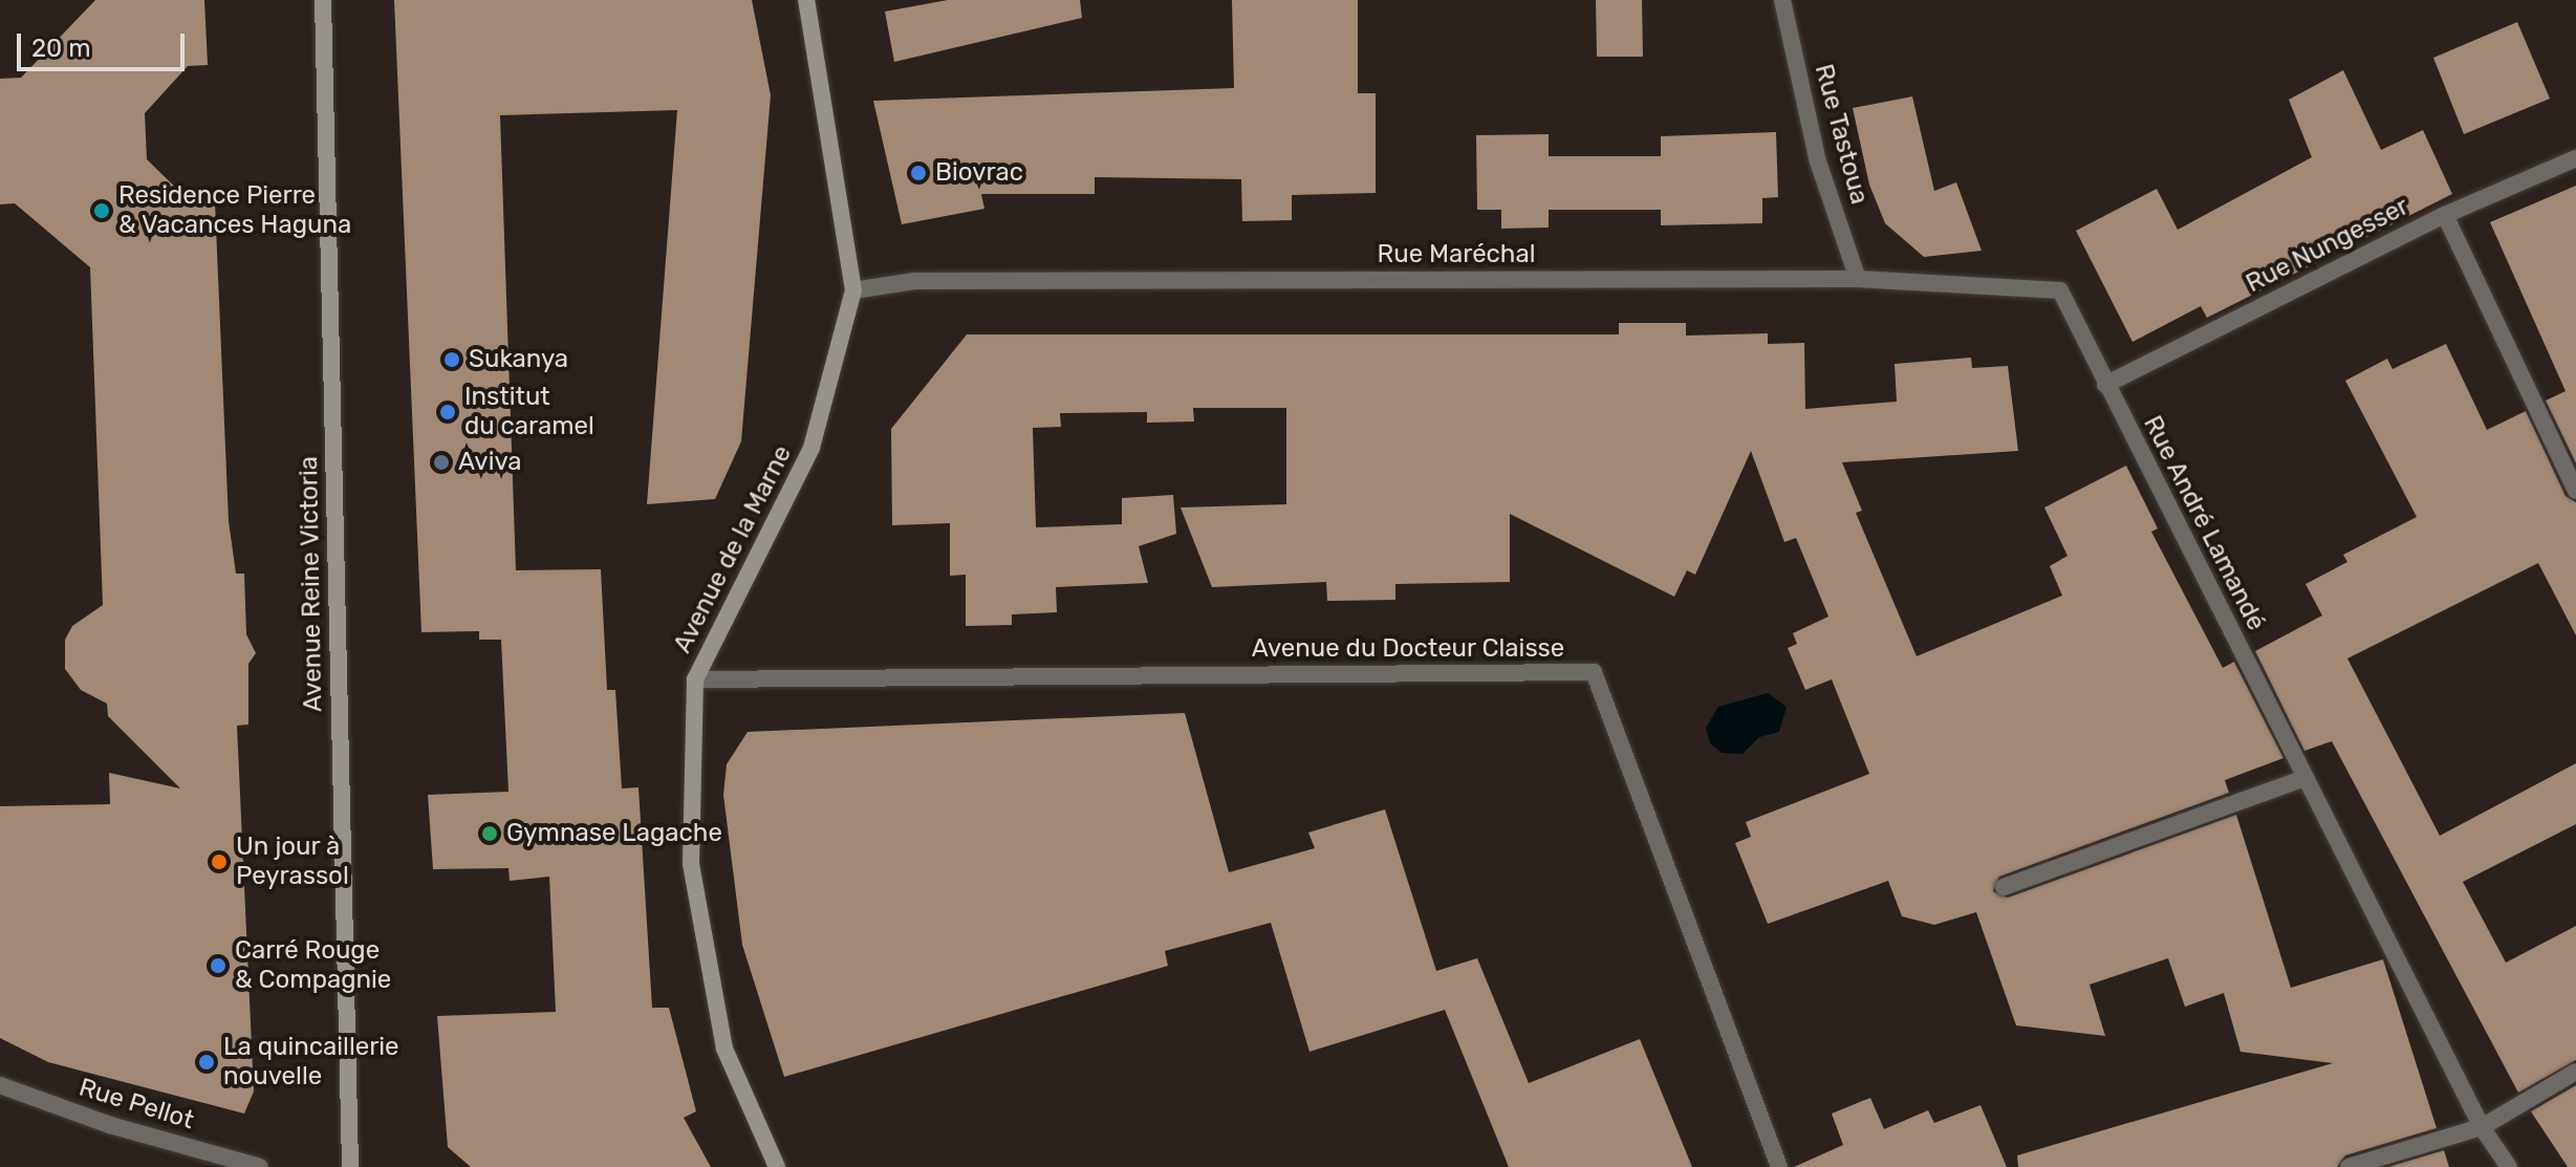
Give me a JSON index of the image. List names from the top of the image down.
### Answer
{
  "streets": {
    "main road": ["Avenue de la Marne", "Avenue Reine Victoria"],
    "street": [
      "Rue Tastoua",
      "Rue Nungesser",
      "Rue Maréchal",
      "Rue André Lamandé",
      "Avenue du Docteur Claisse",
      "Rue Pellot"
    ]
  },
  "crossings": [
    ["Rue Tastoua", "Rue Maréchal"],
    ["Rue Nungesser", "Rue André Lamandé"],
    ["Rue Maréchal", "Rue André Lamandé"],
    ["Rue Maréchal", "Avenue de la Marne"],
    ["Avenue de la Marne", "Avenue du Docteur Claisse"]
  ],
  "places": [
    "Biovrac",
    "Residence Pierre & Vacances Haguna",
    "Sukanya",
    "Institut du caramel",
    "Aviva",
    "Gymnase Lagache",
    "Un jour à Peyrassol",
    "Carré Rouge & Compagnie",
    "La quincaillerie nouvelle"
  ],
  "scale_bar": "20 m"
}
